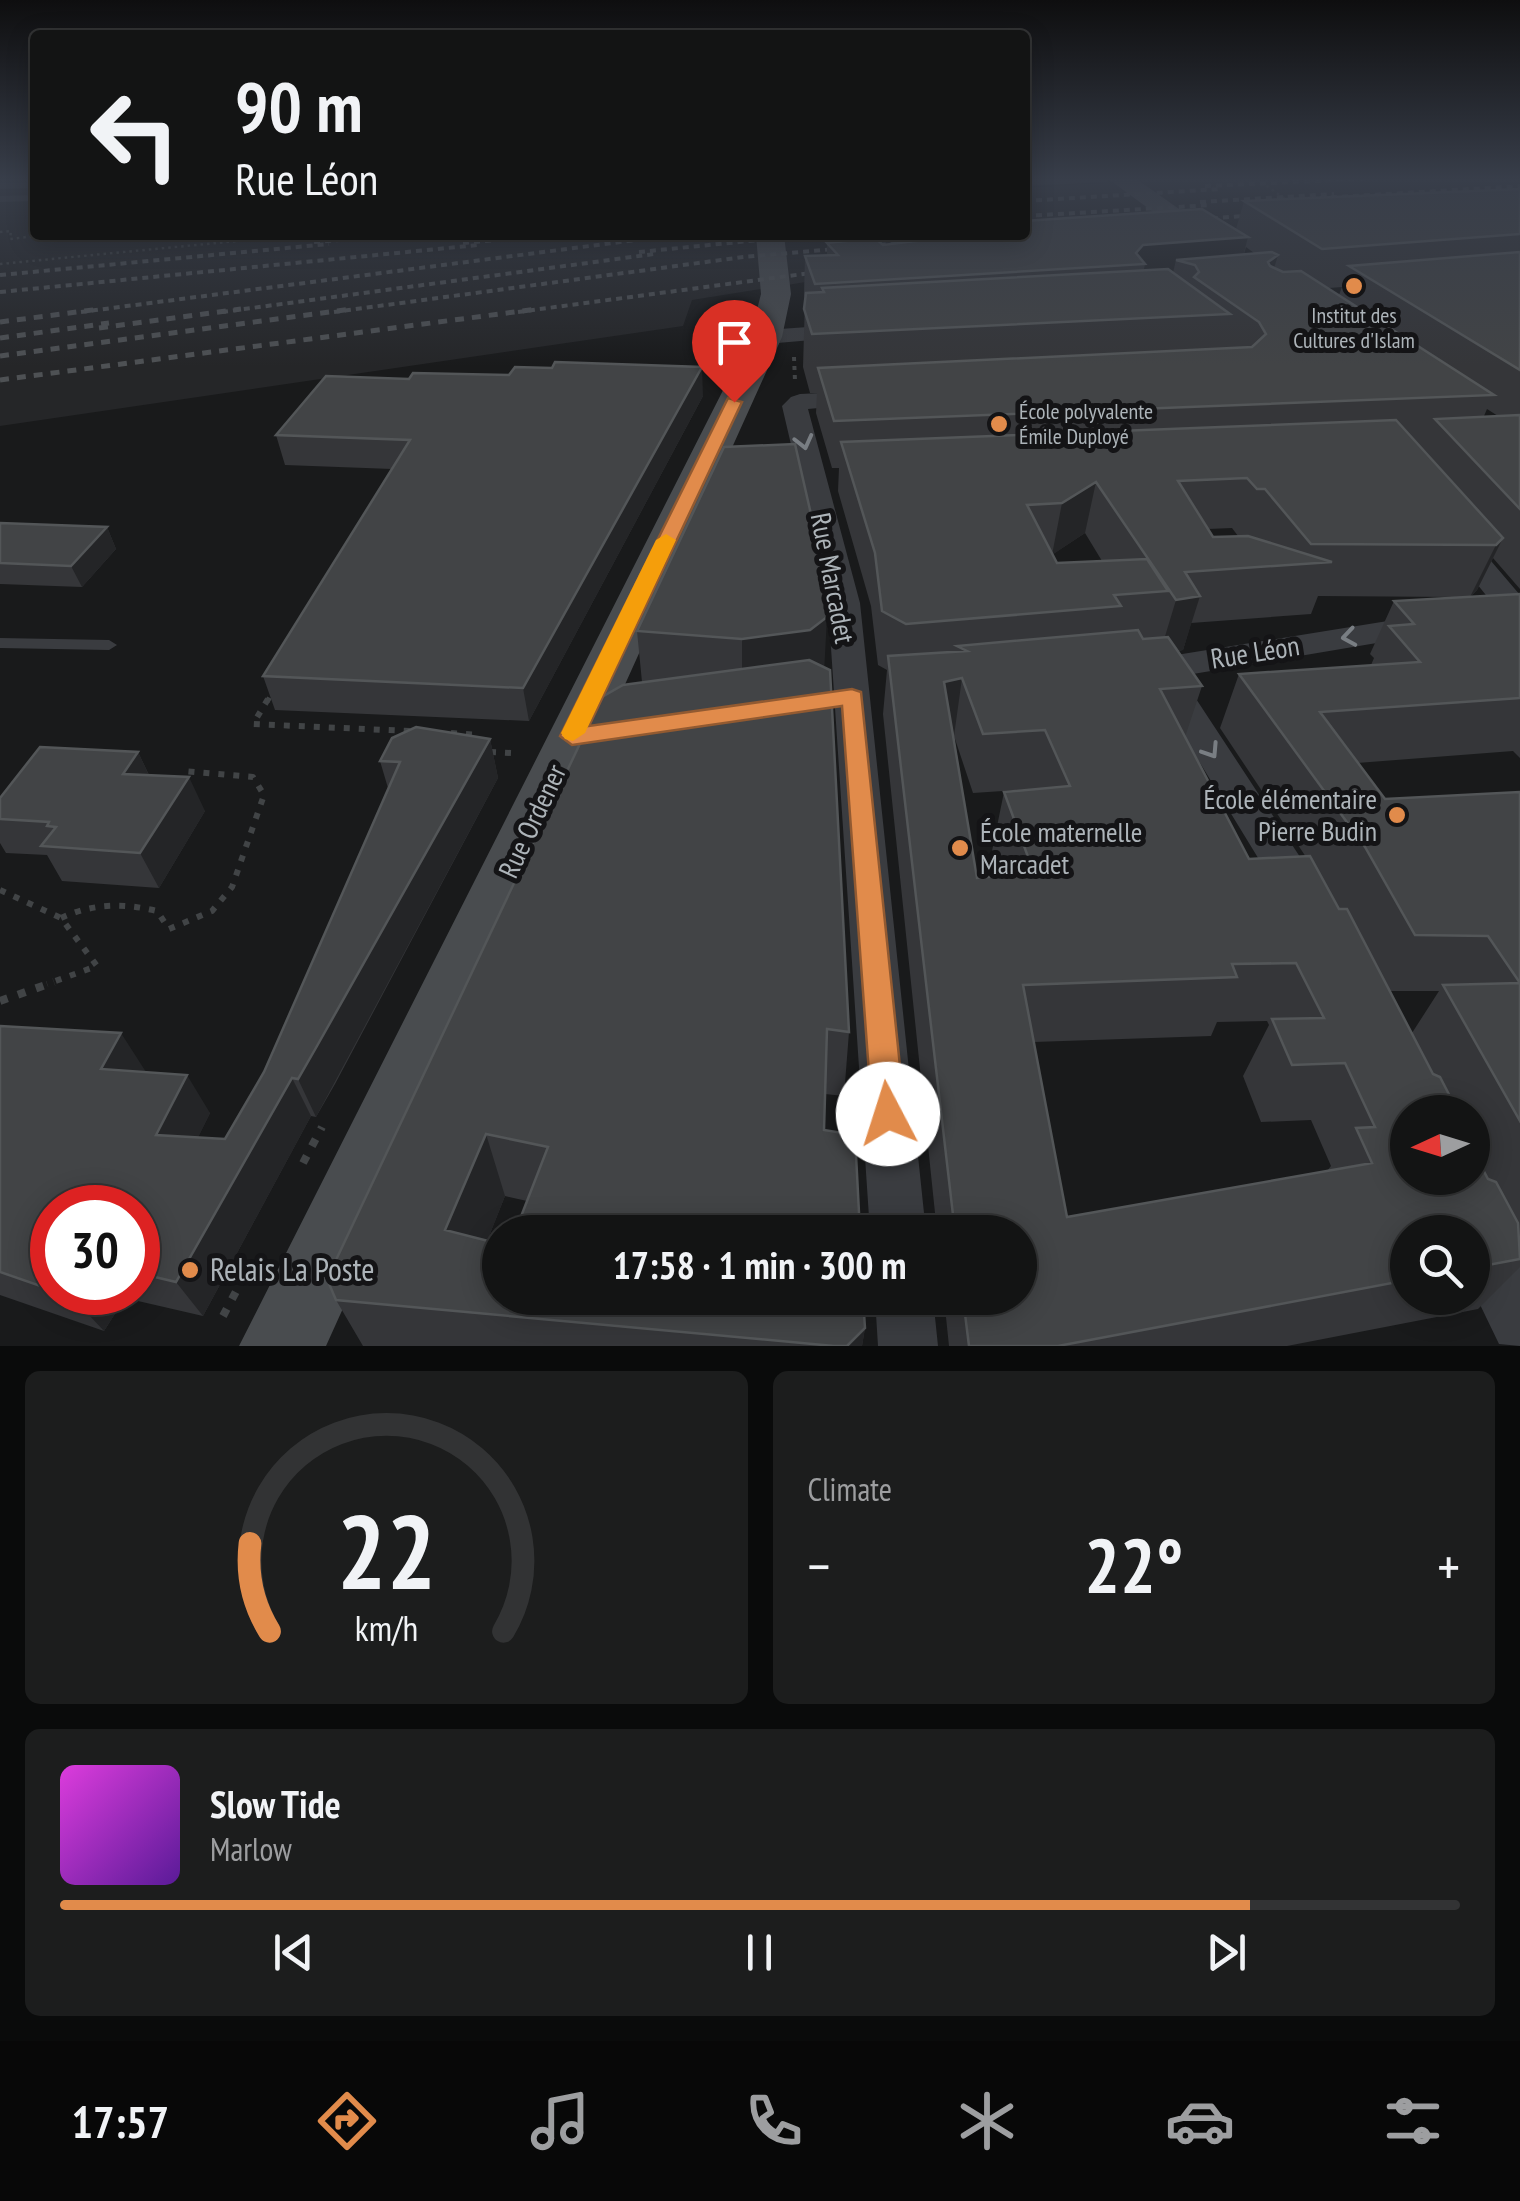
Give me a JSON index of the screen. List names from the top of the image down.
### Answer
{
  "streets": {
    "main road": ["Rue Ordener"],
    "street": ["Rue Marcadet", "Rue Léon"]
  },
  "one_way": ["Rue Marcadet", "Rue Léon"],
  "places": [
    "Institut des Cultures d'Islam",
    "École polyvalente Émile Duployé",
    "École élémentaire Pierre Budin",
    "École maternelle Marcadet",
    "Relais La Poste"
  ],
  "north": "left",
  "page": {
    "turn": ["90 m", "Rue Léon"],
    "limit": "30",
    "trip": "17:58 · 1 min · 300 m",
    "tile": "Climate",
    "heat": ["−", "22°", "+"],
    "song": ["Slow Tide", "Marlow"],
    "tabs": "17:57",
    "gauge": ["22", "km/h"]
  }
}
